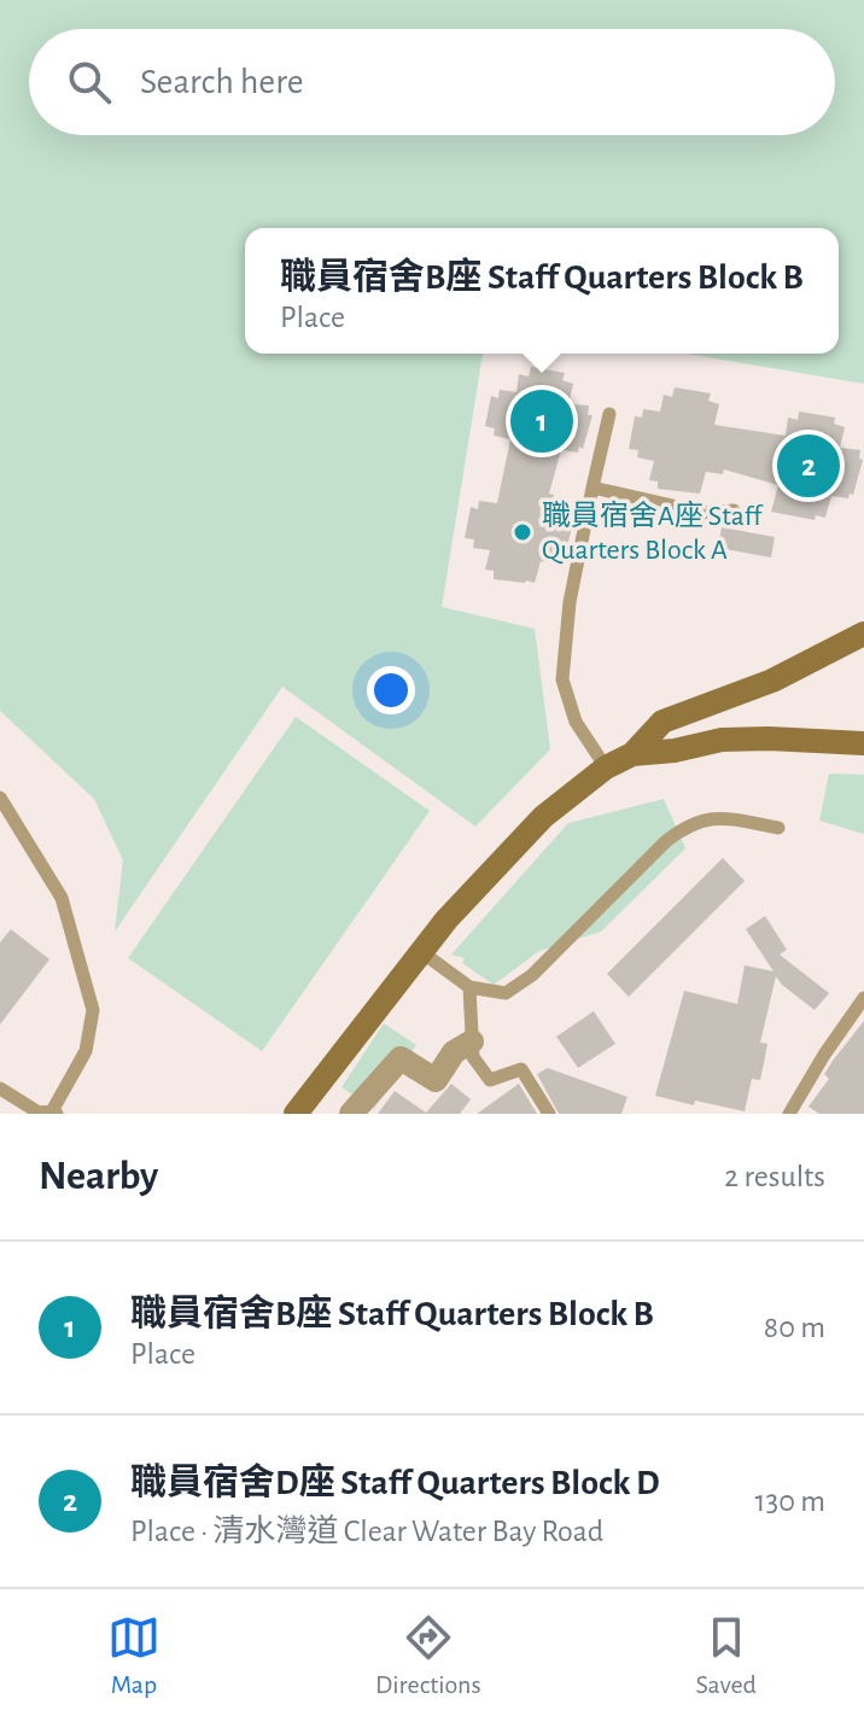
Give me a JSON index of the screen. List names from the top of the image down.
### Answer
{
  "places": ["職員宿舍A座 Staff Quarters Block A"],
  "page": {
    "search": "Search here",
    "popup": ["職員宿舍B座 Staff Quarters Block B", "Place"],
    "pins": ["1", "2"],
    "heading": ["Nearby", "2 results"],
    "list": [
      {
        "mark": "1",
        "name": "職員宿舍B座 Staff Quarters Block B",
        "note": "Place",
        "value": "80 m"
      },
      {
        "mark": "2",
        "name": "職員宿舍D座 Staff Quarters Block D",
        "note": "Place · 清水灣道 Clear Water Bay Road",
        "value": "130 m"
      }
    ],
    "nav": ["Map", "Directions", "Saved"]
  }
}
